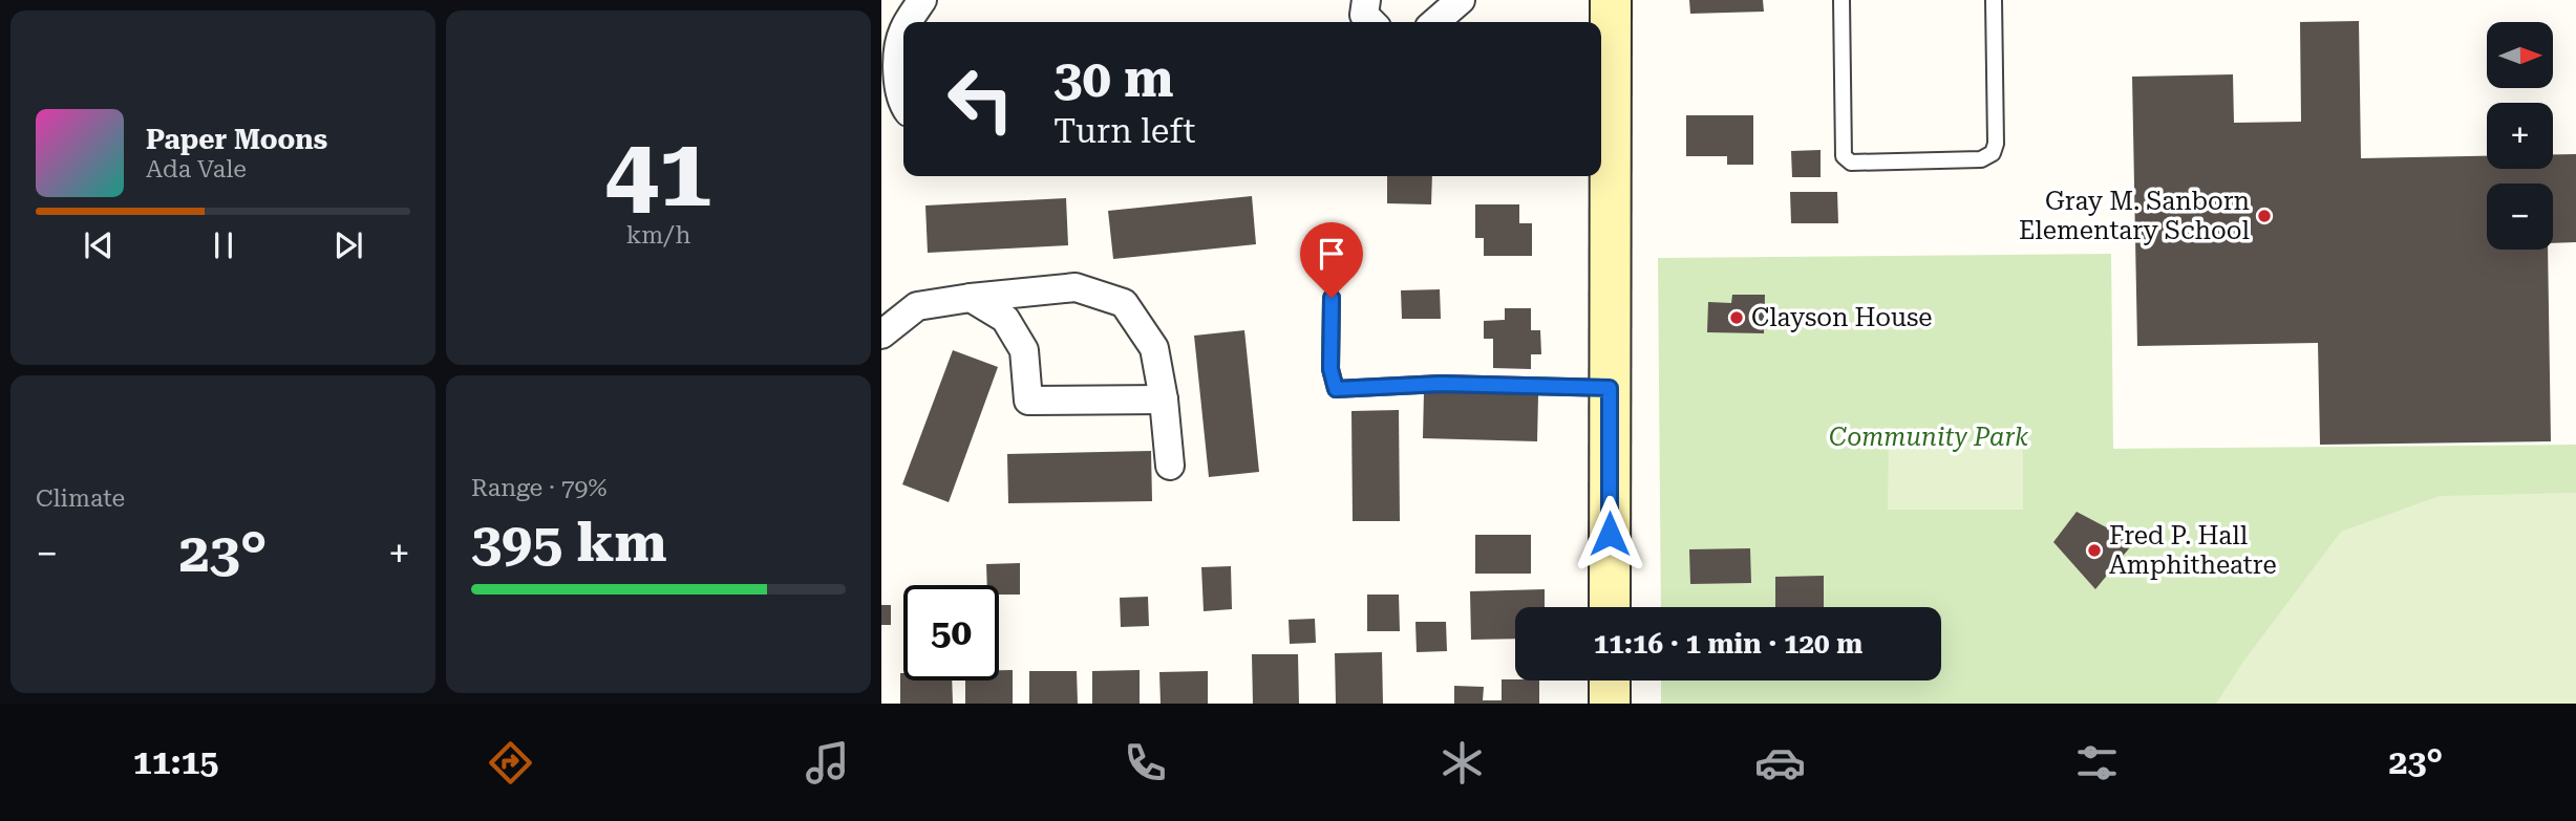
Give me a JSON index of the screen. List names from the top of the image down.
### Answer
{
  "parks": ["Community Park"],
  "places": ["Gray M. Sanborn Elementary School", "Clayson House", "Fred P. Hall Amphitheatre"],
  "north": "right",
  "page": {
    "tile": [
      ["41", "km/h"],
      "Climate",
      ["Range · 79%", "395 km"]
    ],
    "map_buttons": ["+", "−"],
    "turn": ["30 m", "Turn left"],
    "song": ["Paper Moons", "Ada Vale"],
    "heat": ["−", "23°", "+"],
    "limit": "50",
    "trip": "11:16 · 1 min · 120 m",
    "tabs": ["11:15", "23°"]
  }
}
